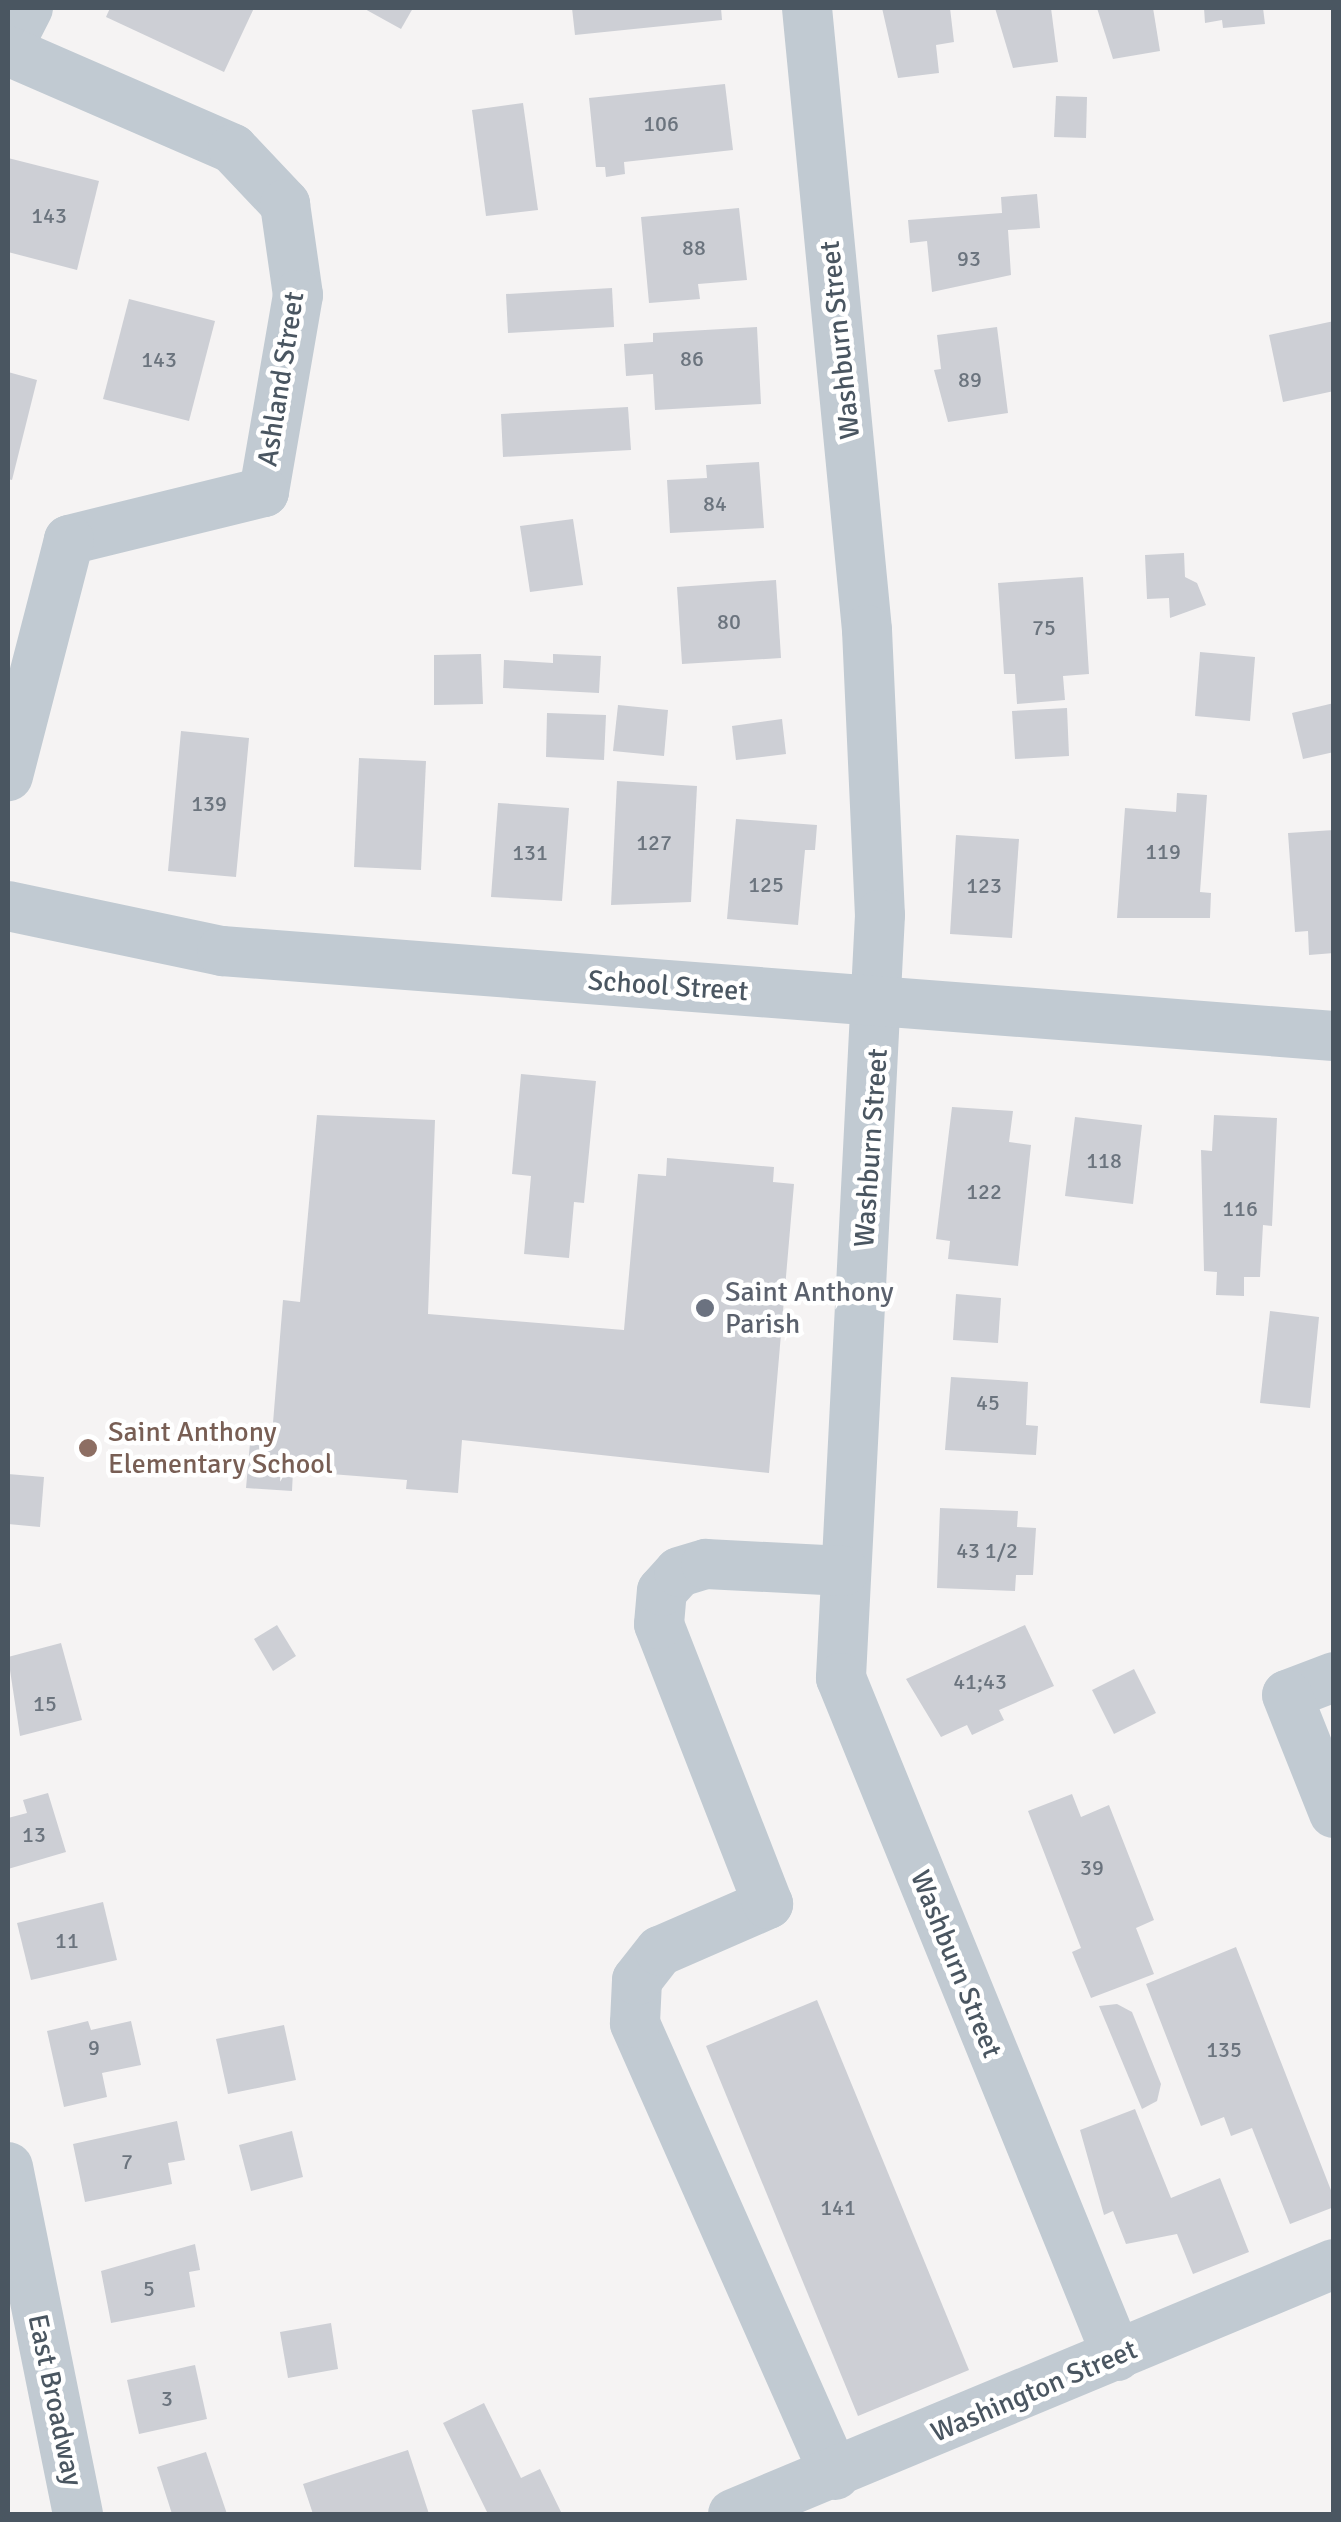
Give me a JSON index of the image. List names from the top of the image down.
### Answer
{
  "streets": {
    "street": [
      "Washburn Street",
      "Ashland Street",
      "School Street",
      "Washington Street",
      "East Broadway"
    ]
  },
  "crossings": [
    ["Washburn Street", "School Street"],
    ["Washburn Street", "Washington Street"]
  ],
  "places": ["Saint Anthony Parish", "Saint Anthony Elementary School"],
  "house_numbers": [
    "106",
    "143",
    "88",
    "93",
    "86",
    "143",
    "89",
    "84",
    "80",
    "75",
    "139",
    "127",
    "119",
    "131",
    "125",
    "123",
    "118",
    "122",
    "116",
    "45",
    "43 1/2",
    "41;43",
    "15",
    "13",
    "39",
    "11",
    "9",
    "135",
    "7",
    "141",
    "5",
    "3"
  ]
}
